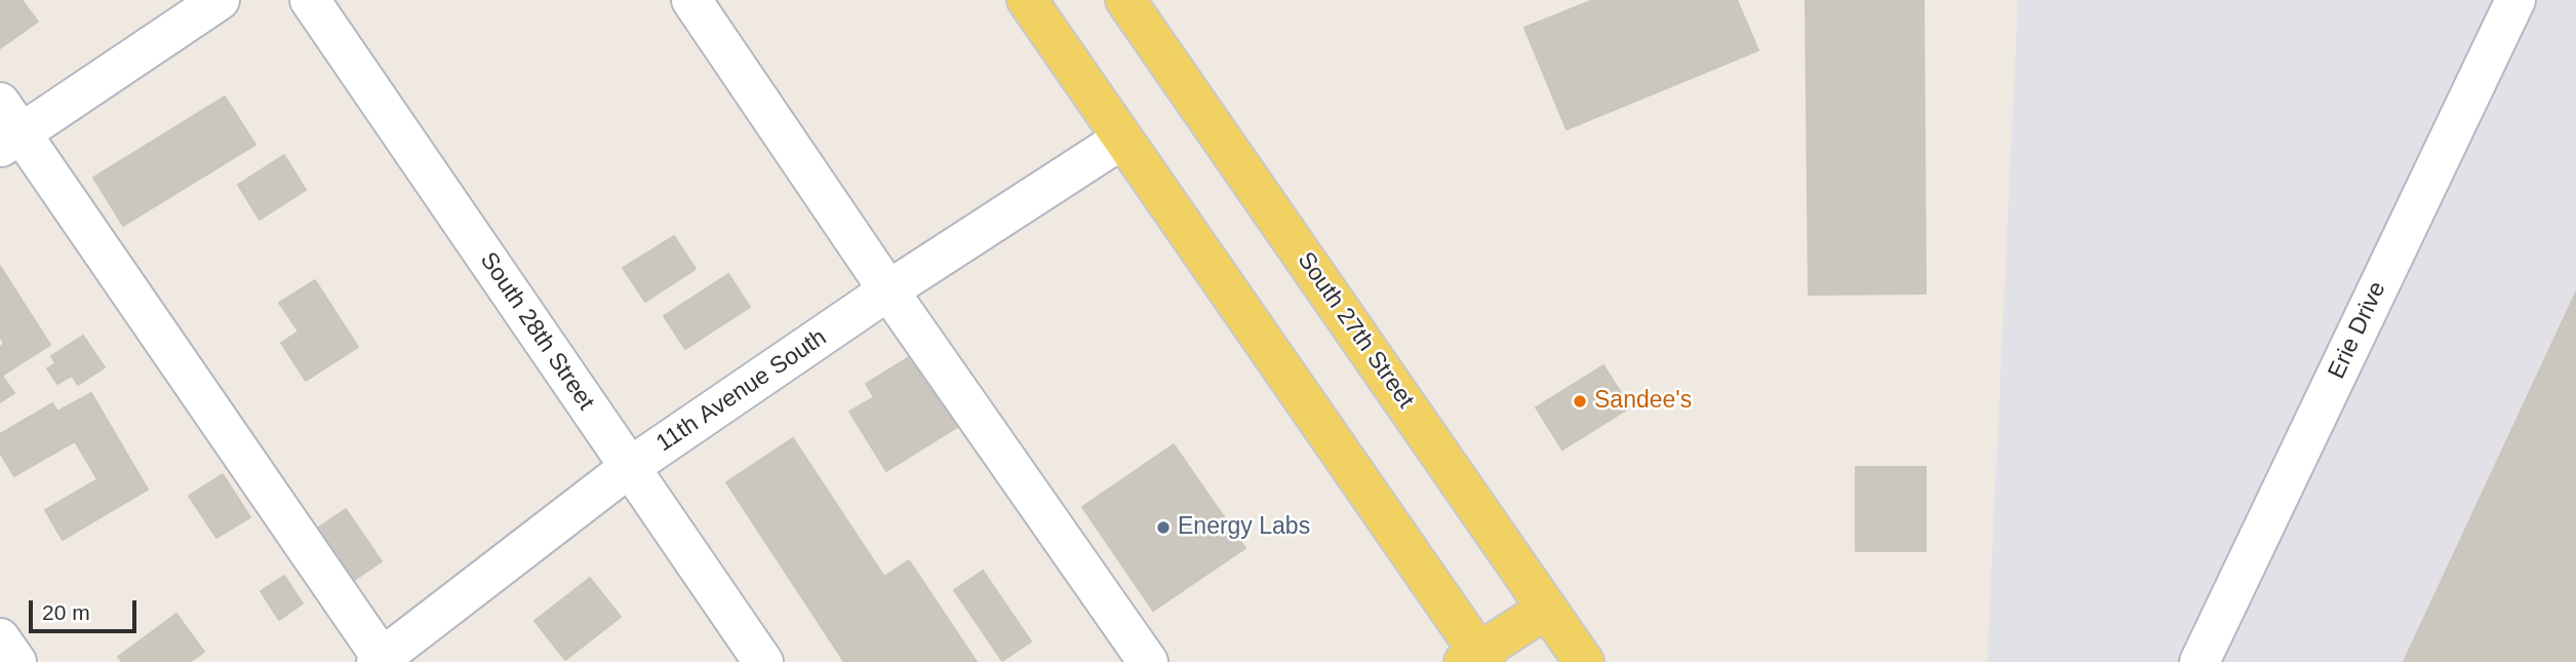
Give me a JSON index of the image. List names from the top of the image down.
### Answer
{
  "streets": {
    "main road": ["South 27th Street"],
    "street": ["Erie Drive", "South 28th Street", "11th Avenue South"]
  },
  "crossings": [
    ["South 28th Street", "11th Avenue South"]
  ],
  "places": ["Sandee's", "Energy Labs"],
  "scale_bar": "20 m"
}
